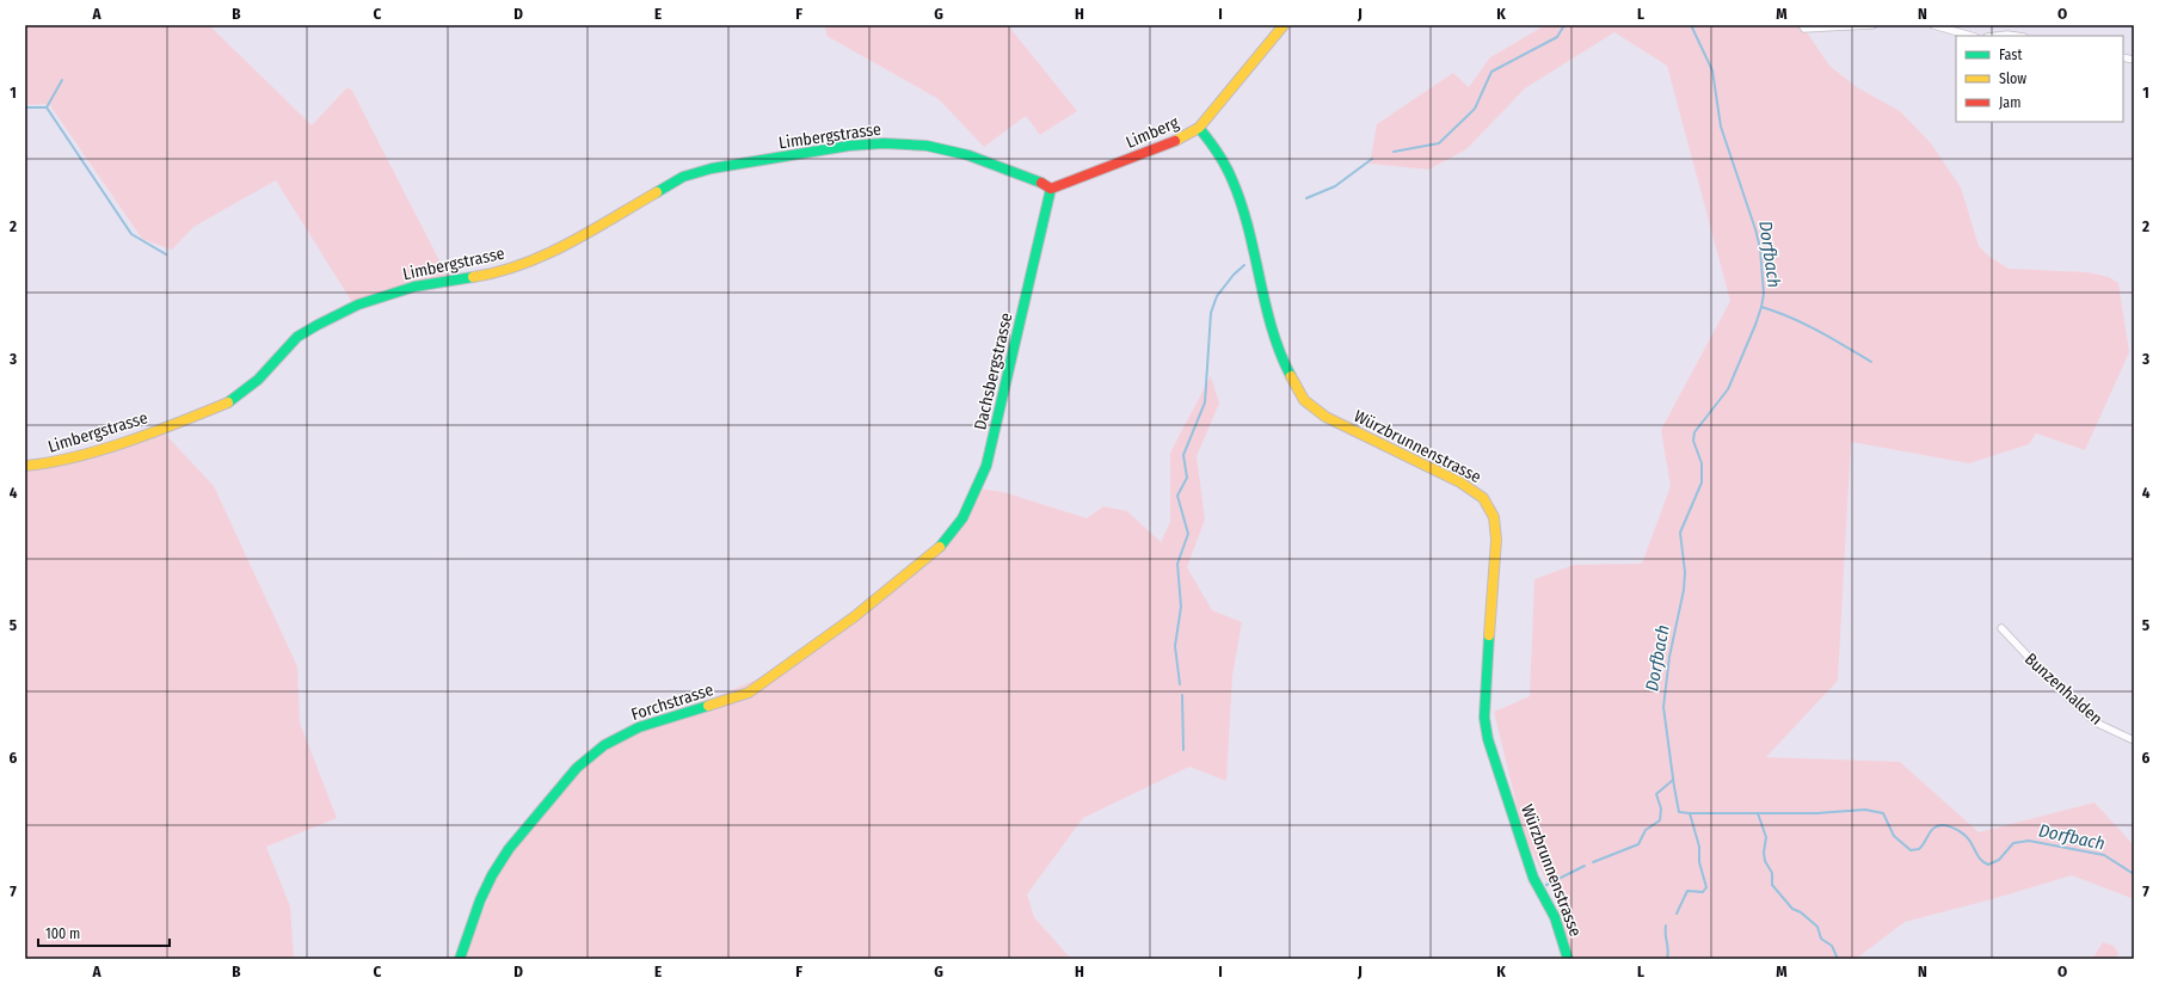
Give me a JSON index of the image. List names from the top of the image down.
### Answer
{
  "streets": {
    "street": [
      "Limberg",
      "Limbergstrasse",
      "Dachsbergstrasse",
      "Würzbrunnenstrasse",
      "Bunzenhalden",
      "Forchstrasse"
    ]
  },
  "crossings": [
    ["Limberg", "Limbergstrasse"],
    ["Limberg", "Dachsbergstrasse"],
    ["Limberg", "Würzbrunnenstrasse"],
    ["Limbergstrasse", "Dachsbergstrasse"],
    ["Dachsbergstrasse", "Forchstrasse"]
  ],
  "water": ["Dorfbach"],
  "legend": ["Fast", "Slow", "Jam"],
  "scale_bar": "100 m",
  "grid": {
    "columns": [
      "A",
      "B",
      "C",
      "D",
      "E",
      "F",
      "G",
      "H",
      "I",
      "J",
      "K",
      "L",
      "M",
      "N",
      "O"
    ],
    "rows": [
      "1",
      "2",
      "3",
      "4",
      "5",
      "6",
      "7"
    ]
  }
}
